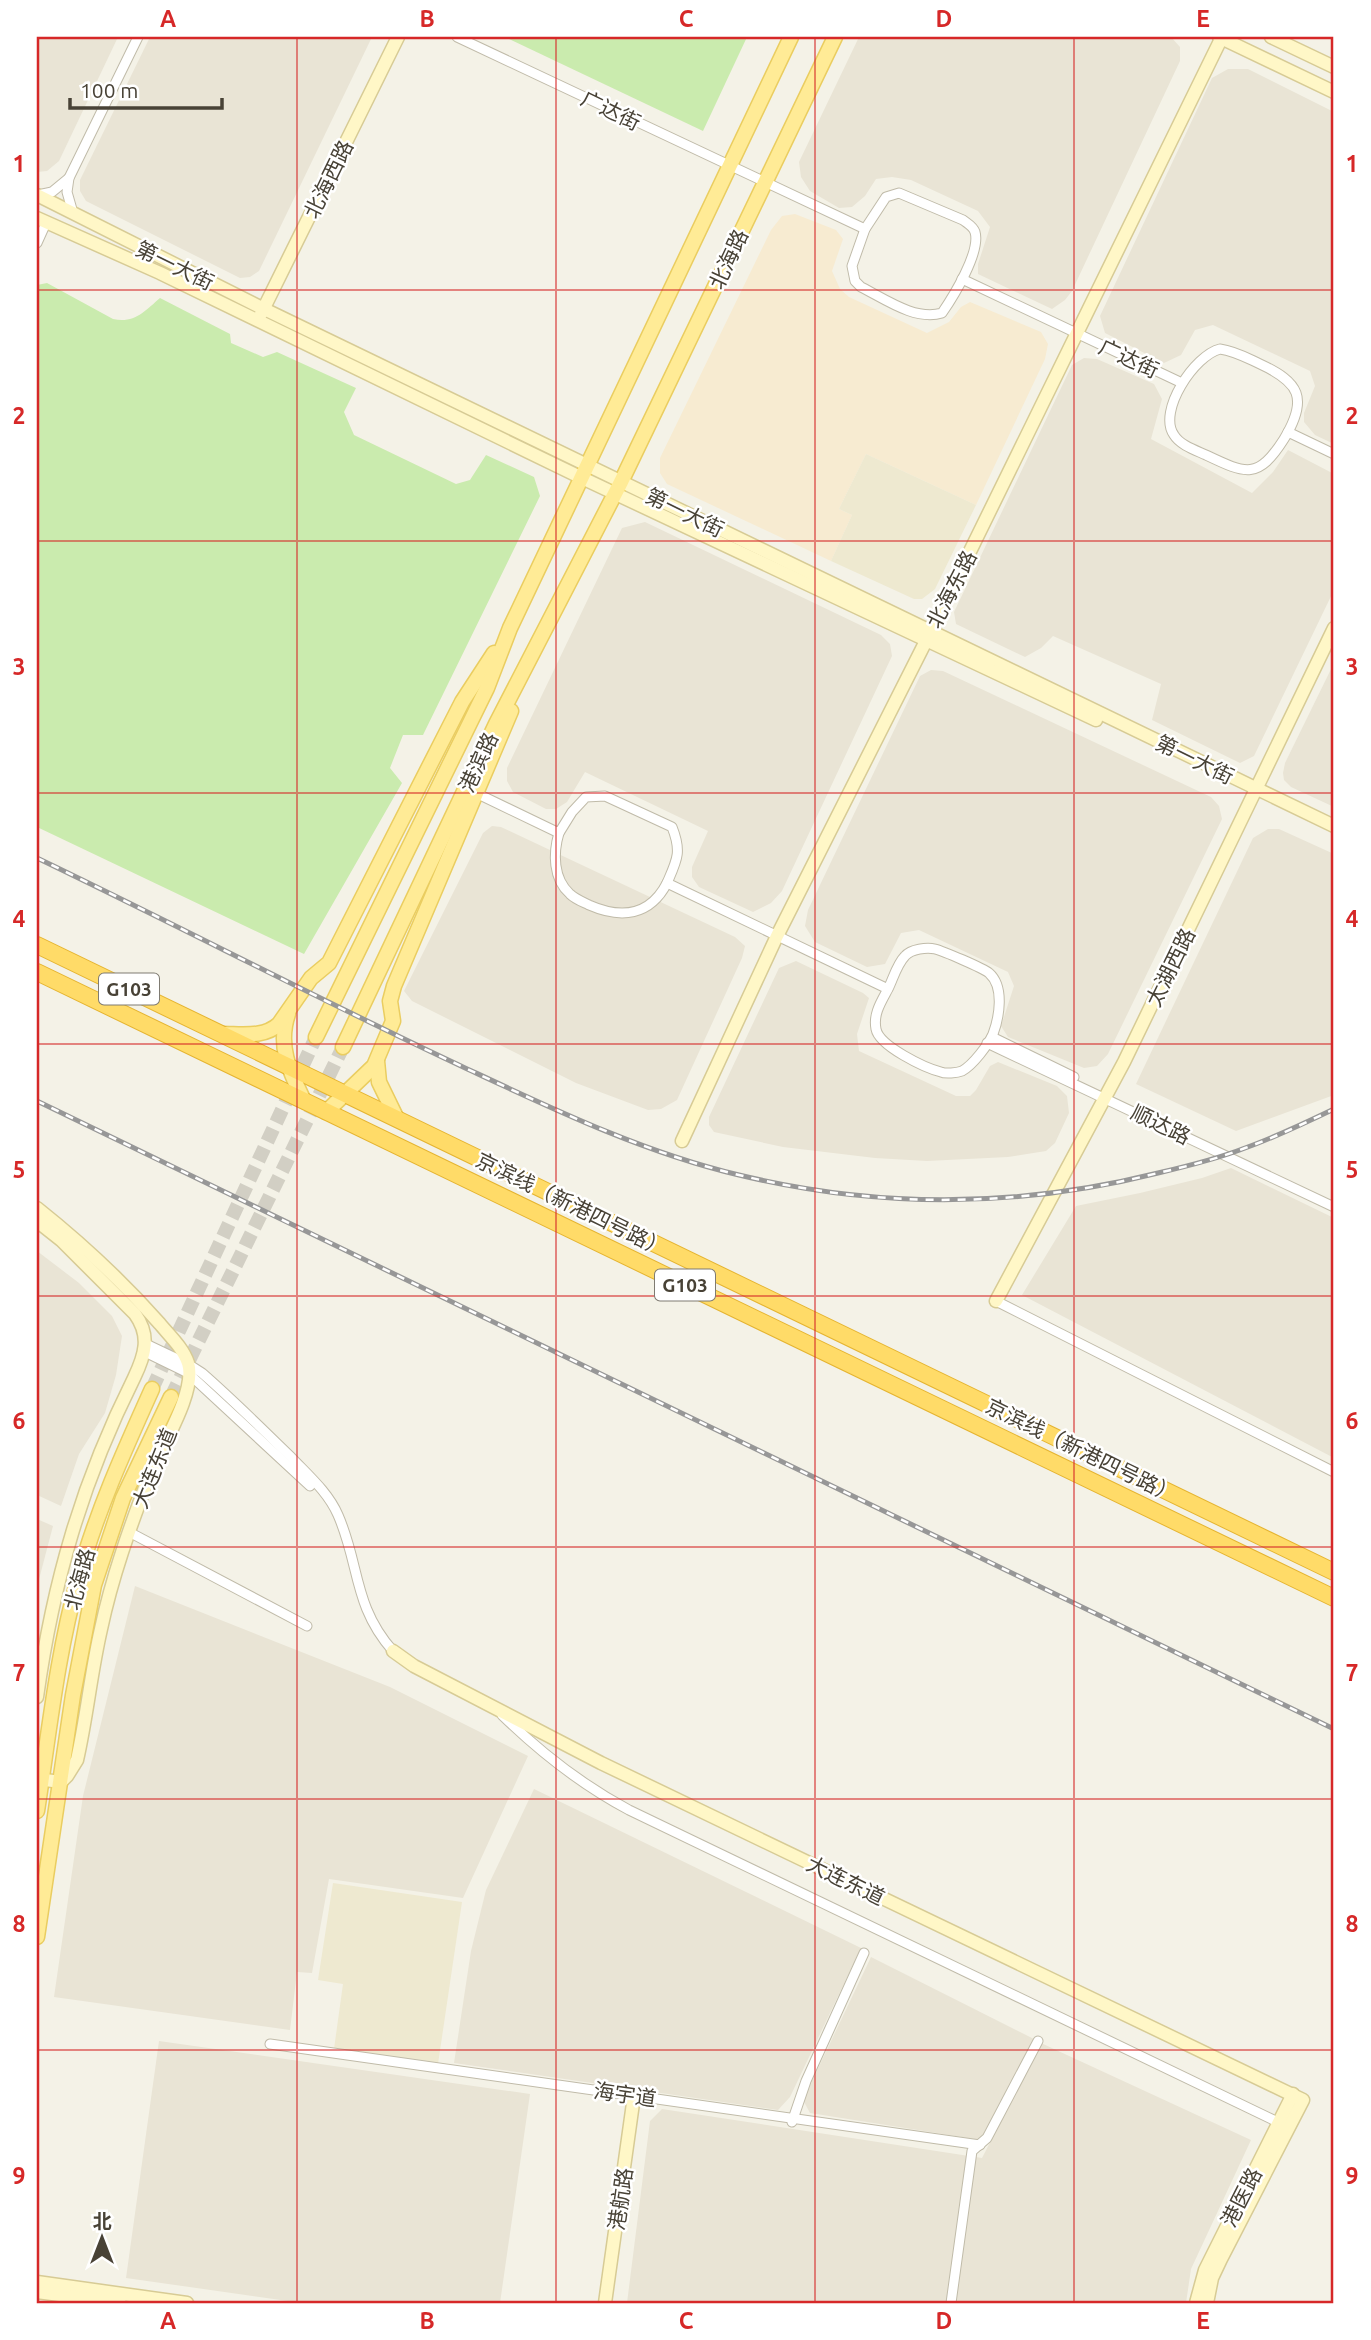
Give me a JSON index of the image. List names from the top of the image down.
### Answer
{
  "streets": {
    "highway": ["G103", "京滨线（新港四号路）"],
    "main road": ["北海路", "港滨路"],
    "street": [
      "广达街",
      "北海西路",
      "第一大街",
      "北海东路",
      "太湖西路",
      "顺达路",
      "大连东道",
      "海宇道",
      "港医路",
      "港航路"
    ]
  },
  "crossings": [
    ["广达街", "北海路"],
    ["广达街", "北海东路"],
    ["北海西路", "第一大街"],
    ["北海路", "第一大街"],
    ["北海路", "港滨路"],
    ["北海路", "大连东道"],
    ["第一大街", "北海东路"],
    ["第一大街", "港滨路"],
    ["第一大街", "太湖西路"],
    ["太湖西路", "顺达路"],
    ["大连东道", "港医路"],
    ["海宇道", "港航路"]
  ],
  "scale_bar": "100 m",
  "north": "top",
  "grid": {
    "columns": [
      "A",
      "B",
      "C",
      "D",
      "E"
    ],
    "rows": [
      "1",
      "2",
      "3",
      "4",
      "5",
      "6",
      "7",
      "8",
      "9"
    ]
  }
}
